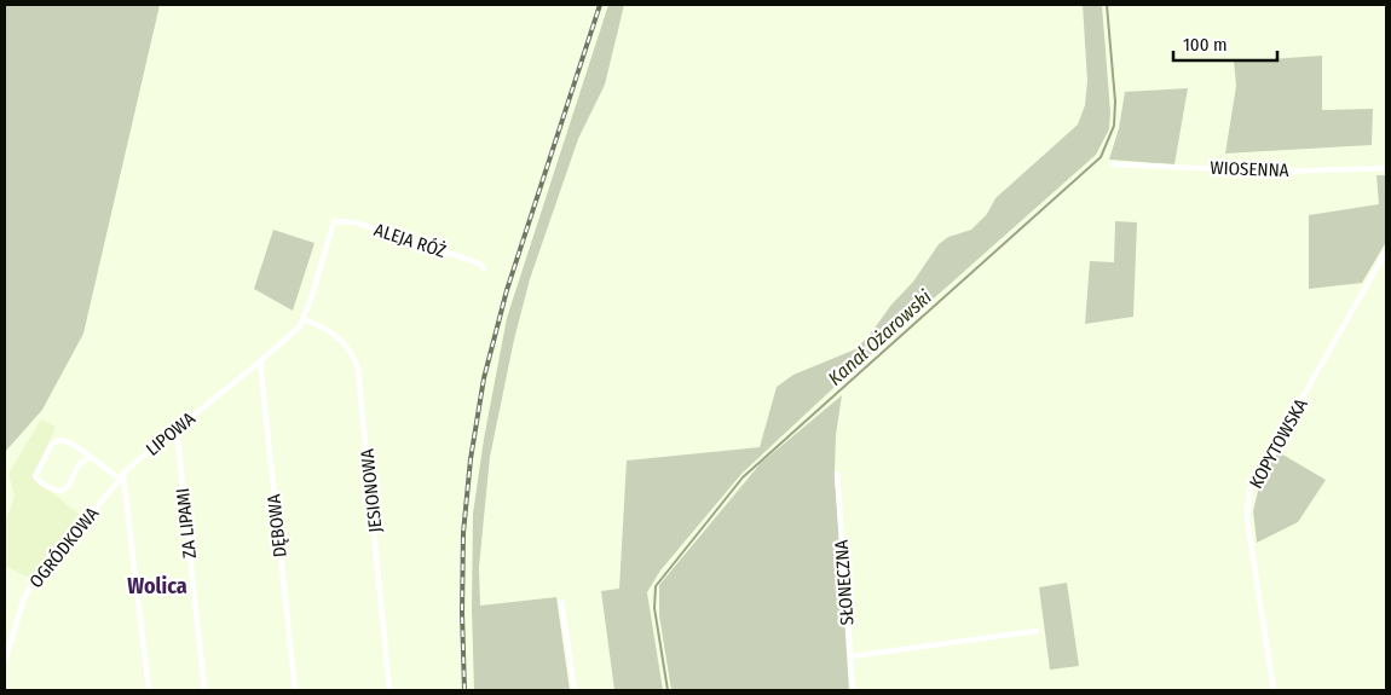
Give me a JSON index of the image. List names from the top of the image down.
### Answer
{
  "streets": {
    "street": [
      "WIOSENNA",
      "ALEJA RÓŻ",
      "LIPOWA",
      "KOPYTOWSKA",
      "JESIONOWA",
      "ZA LIPAMI",
      "DĘBOWA",
      "OGRÓDKOWA",
      "SŁONECZNA"
    ]
  },
  "crossings": [
    ["ALEJA RÓŻ", "LIPOWA"],
    ["LIPOWA", "JESIONOWA"],
    ["LIPOWA", "ZA LIPAMI"],
    ["LIPOWA", "DĘBOWA"],
    ["LIPOWA", "OGRÓDKOWA"]
  ],
  "districts": ["Wolica"],
  "water": ["Kanał Ożarowski"],
  "scale_bar": "100 m"
}
